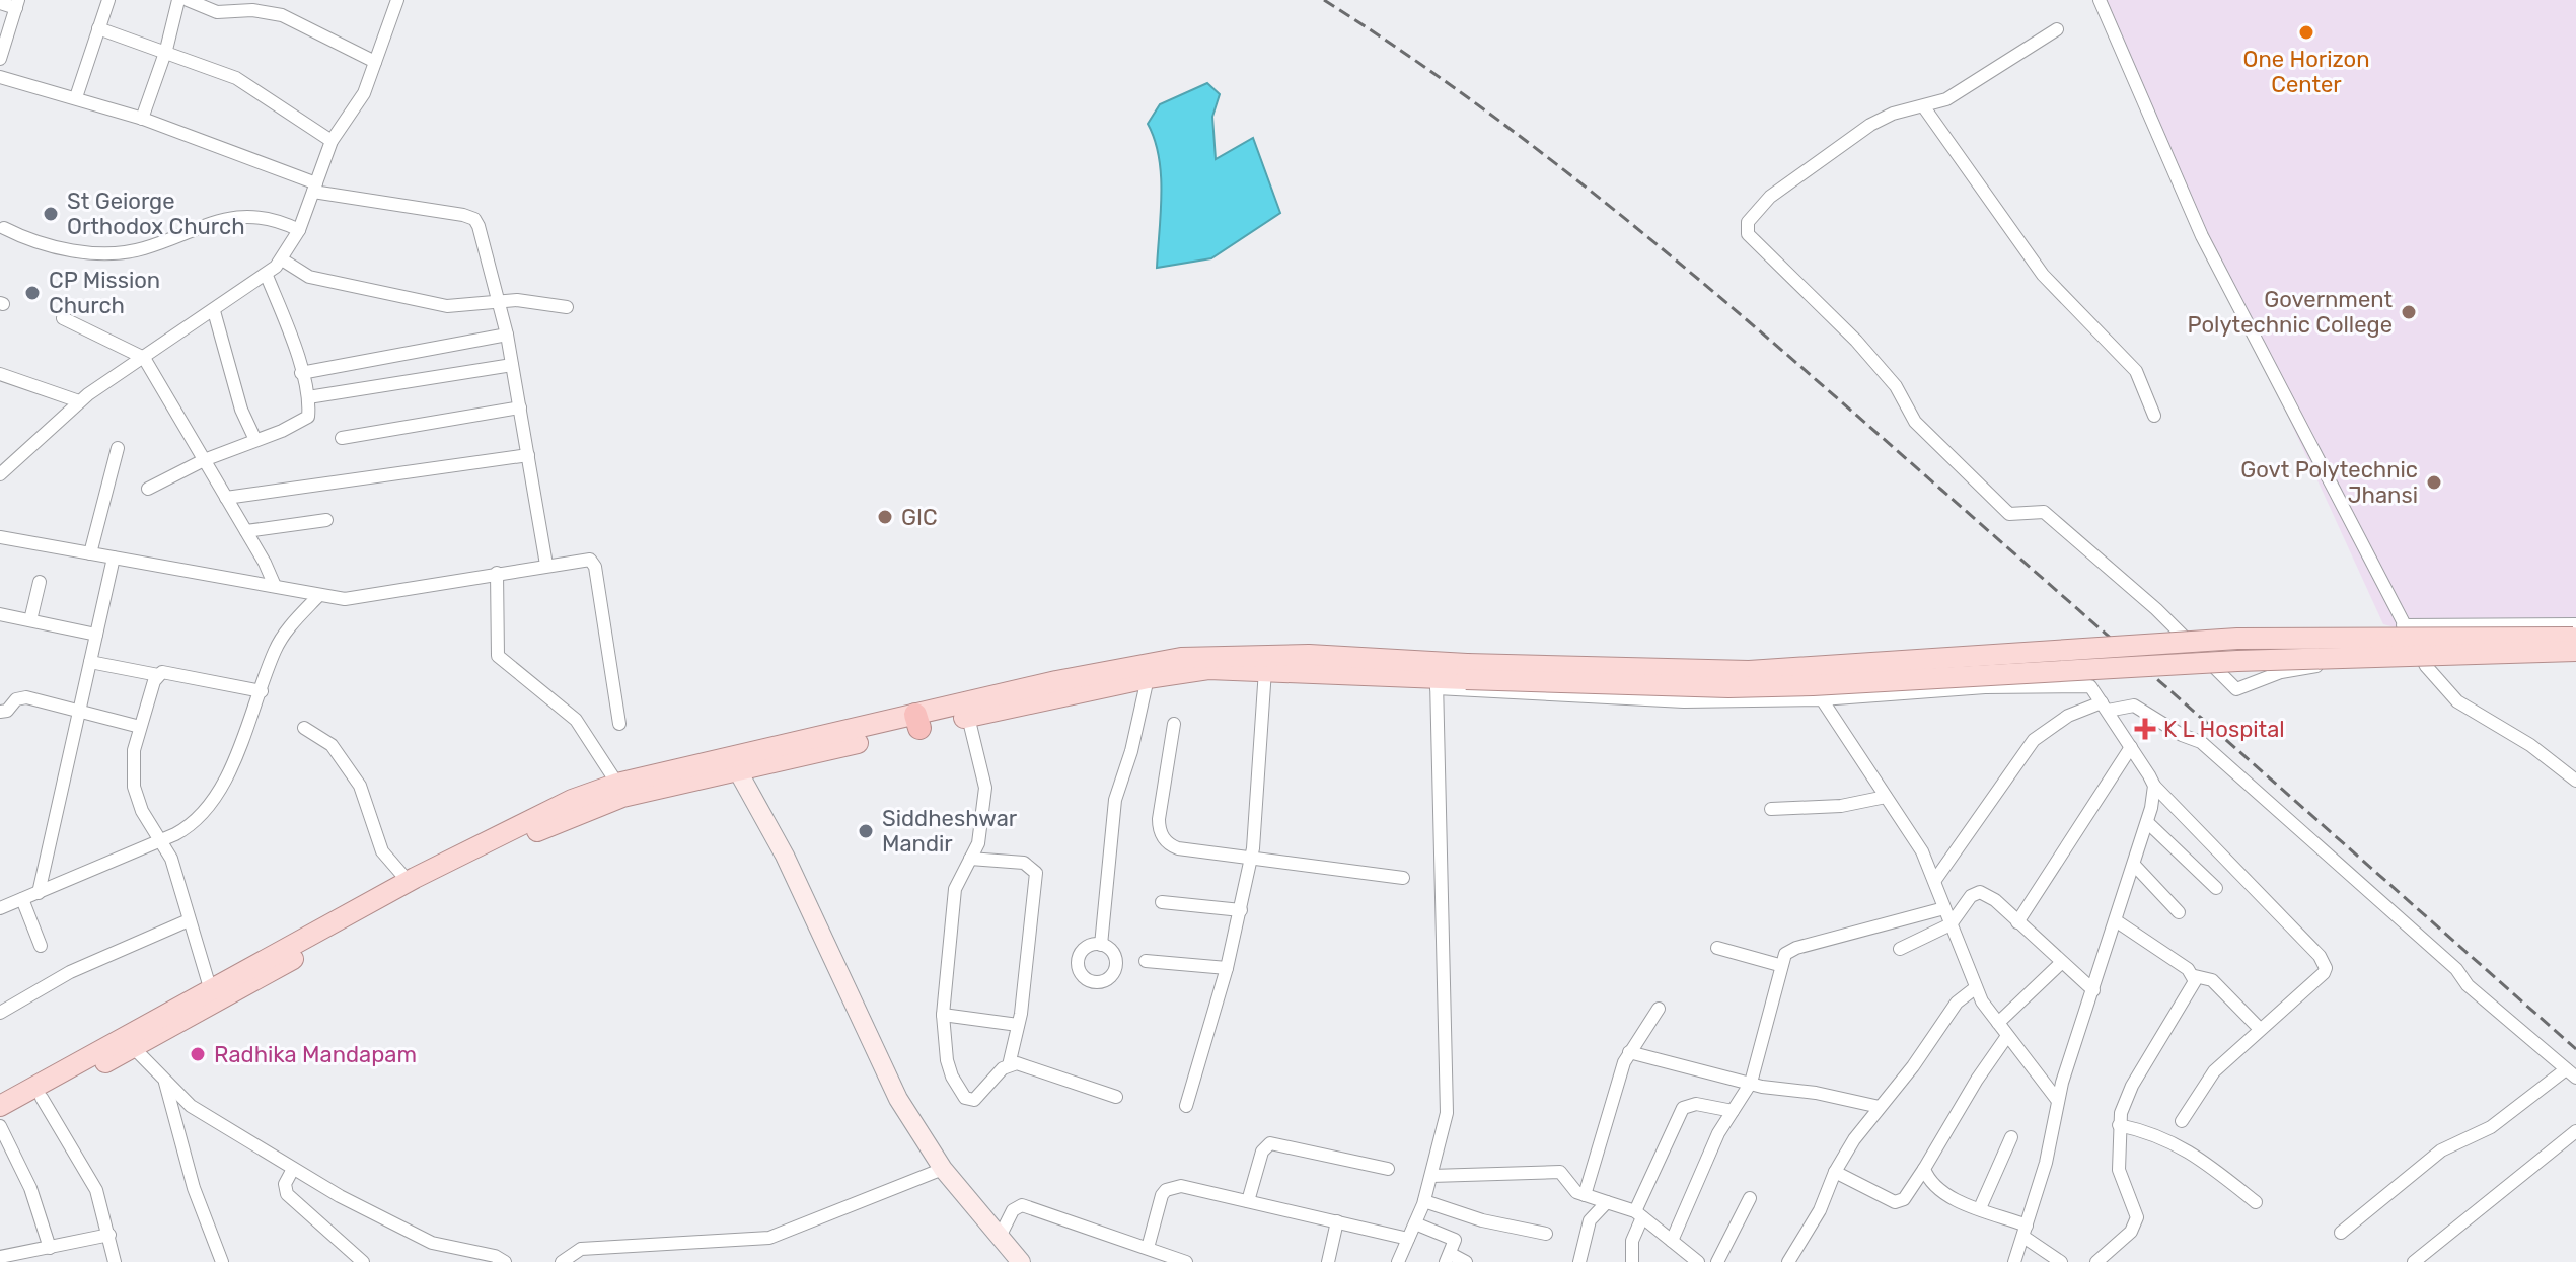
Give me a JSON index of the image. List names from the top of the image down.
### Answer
{
  "places": {
    "other": [
      "One Horizon Center",
      "St Geiorge Orthodox Church",
      "CP Mission Church",
      "Government Polytechnic College",
      "Govt Polytechnic Jhansi",
      "GIC",
      "Siddheshwar Mandir",
      "Radhika Mandapam"
    ],
    "health": ["K L Hospital"]
  }
}
